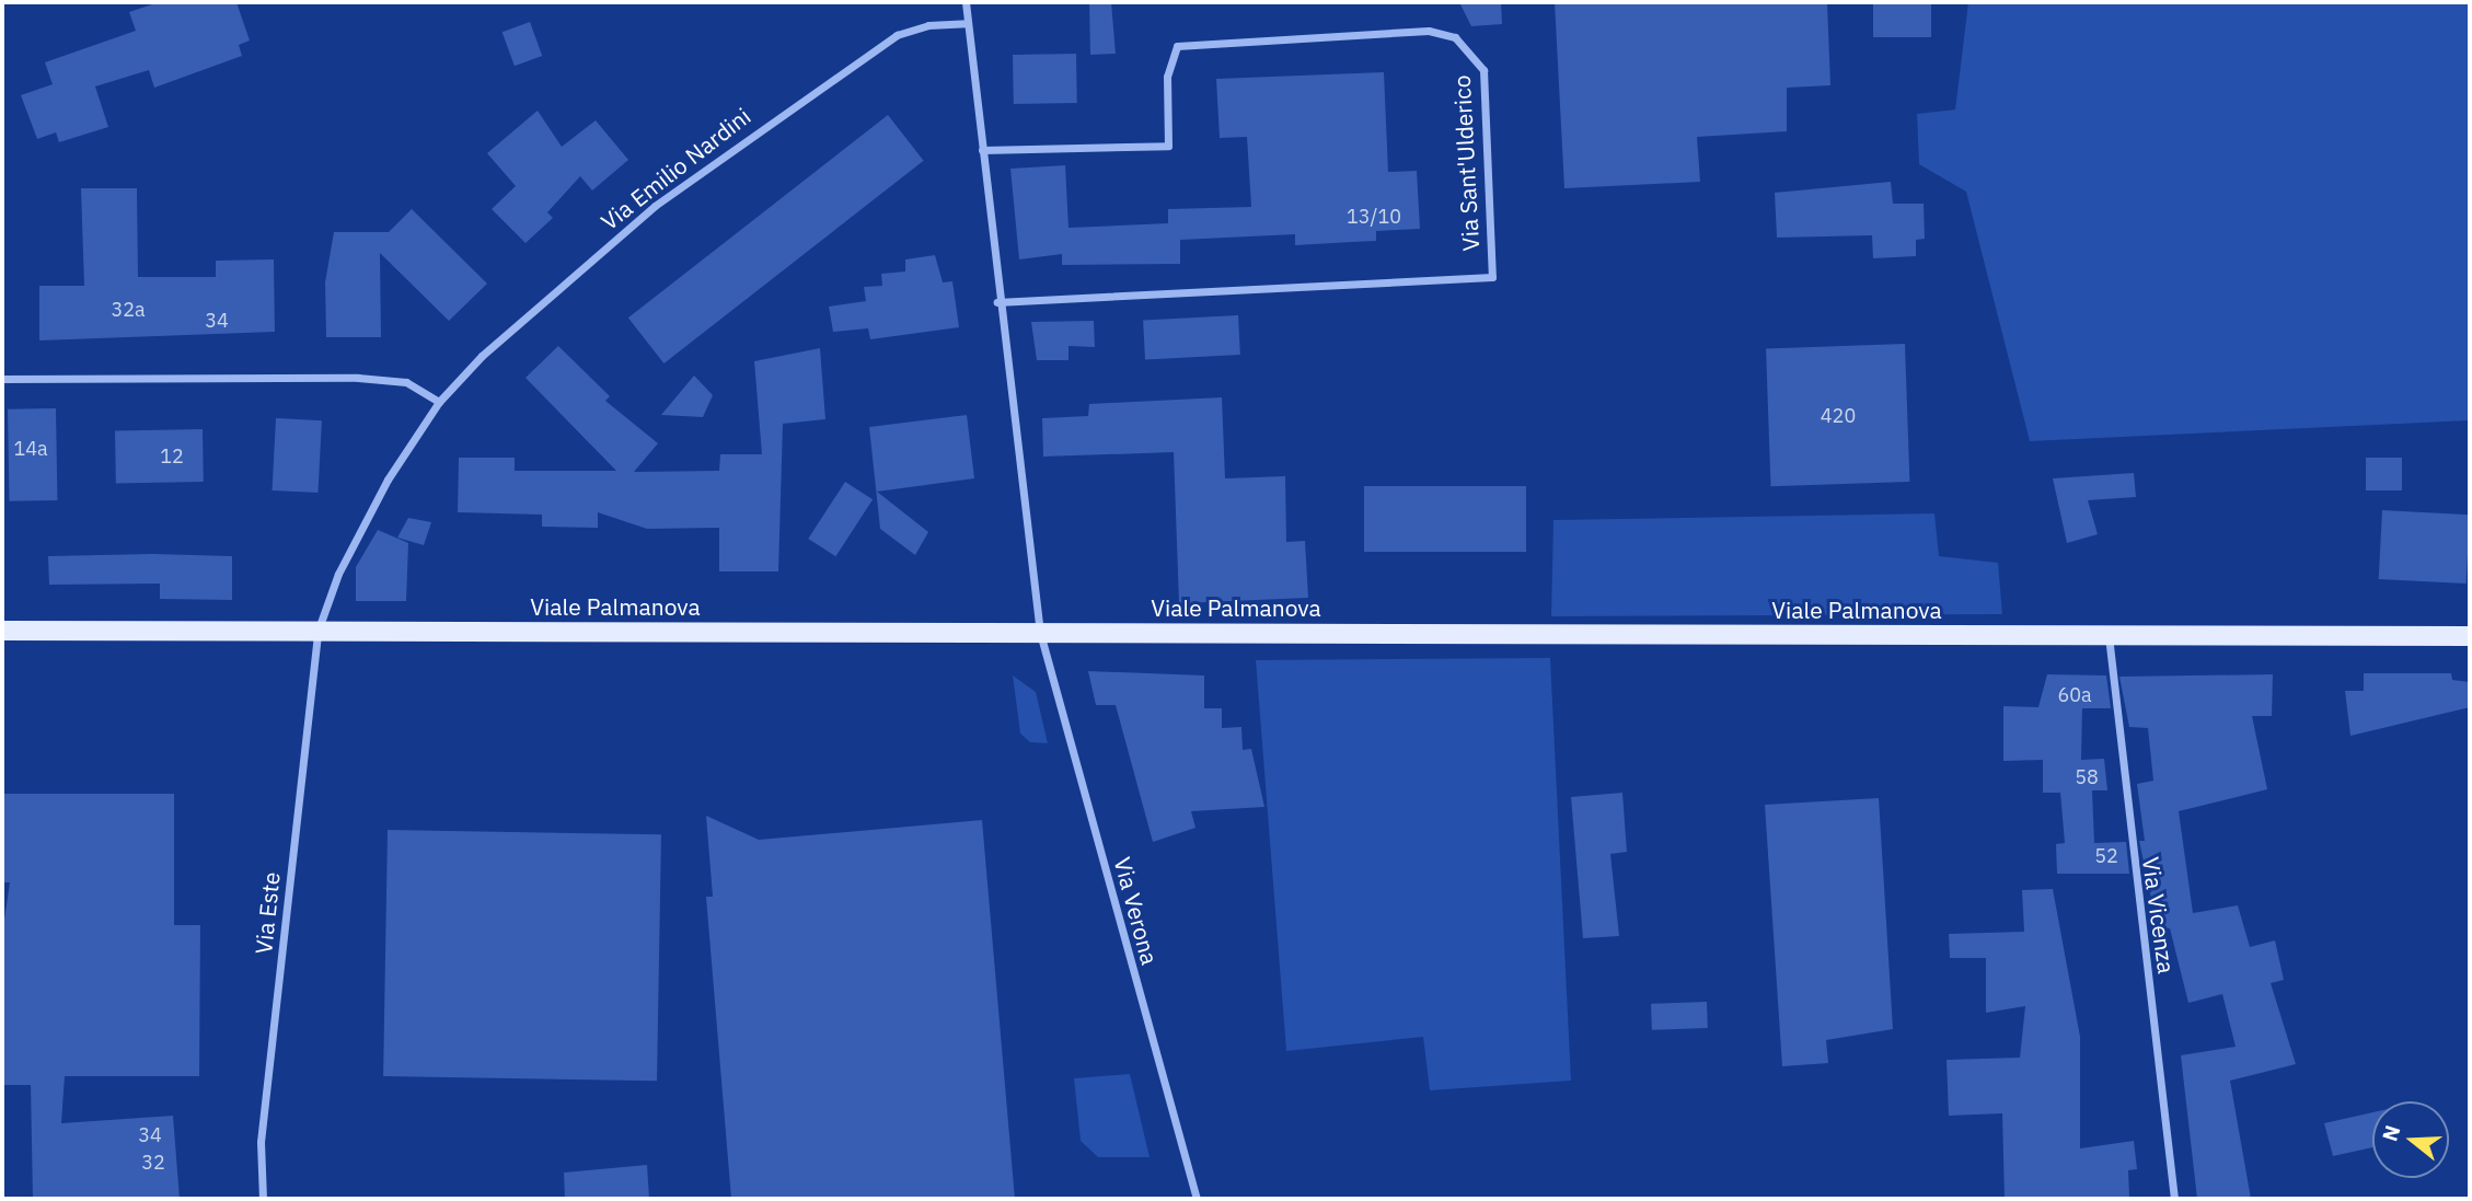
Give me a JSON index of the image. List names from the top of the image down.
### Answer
{
  "streets": {
    "main road": ["Viale Palmanova"],
    "street": [
      "Via Sant'Ulderico",
      "Via Emilio Nardini",
      "Via Verona",
      "Via Este",
      "Via Vicenza"
    ]
  },
  "crossings": [
    ["Via Emilio Nardini", "Viale Palmanova"],
    ["Via Emilio Nardini", "Via Este"],
    ["Viale Palmanova", "Via Verona"],
    ["Viale Palmanova", "Via Este"],
    ["Viale Palmanova", "Via Vicenza"]
  ],
  "house_numbers": [
    "13/10",
    "32a",
    "34",
    "420",
    "14a",
    "12",
    "60a",
    "58",
    "52",
    "34",
    "32"
  ],
  "north": "left"
}
